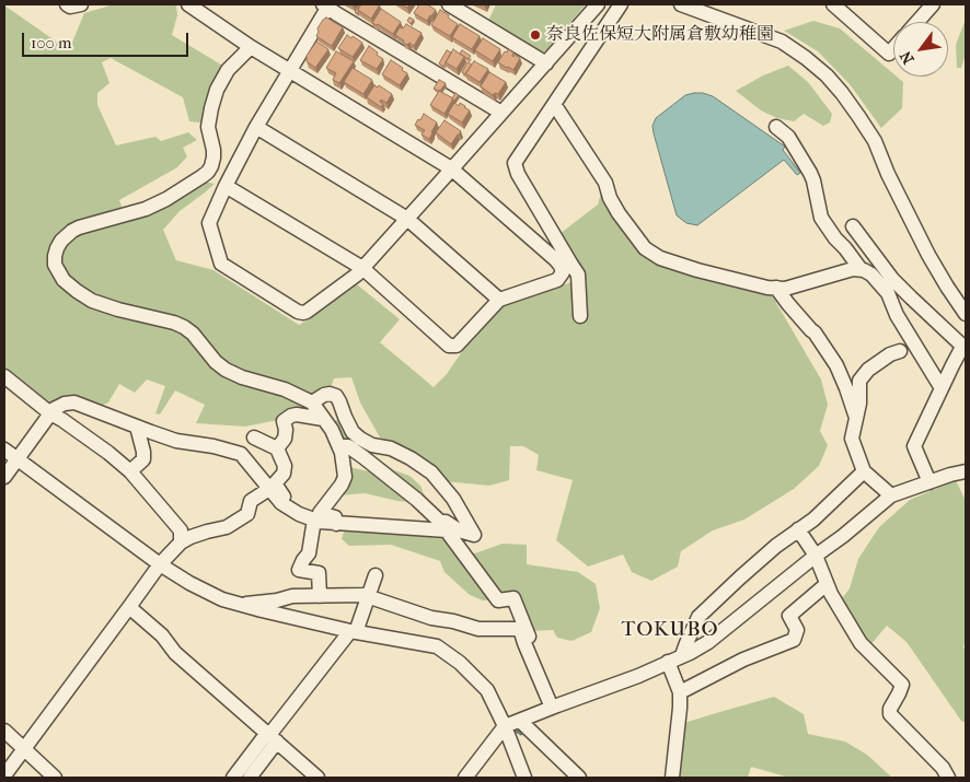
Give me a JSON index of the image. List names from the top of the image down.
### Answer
{
  "districts": ["TOKUBO"],
  "places": ["奈良佐保短大附属倉敷幼稚園"],
  "scale_bar": "100 m",
  "north": "bottom left"
}
